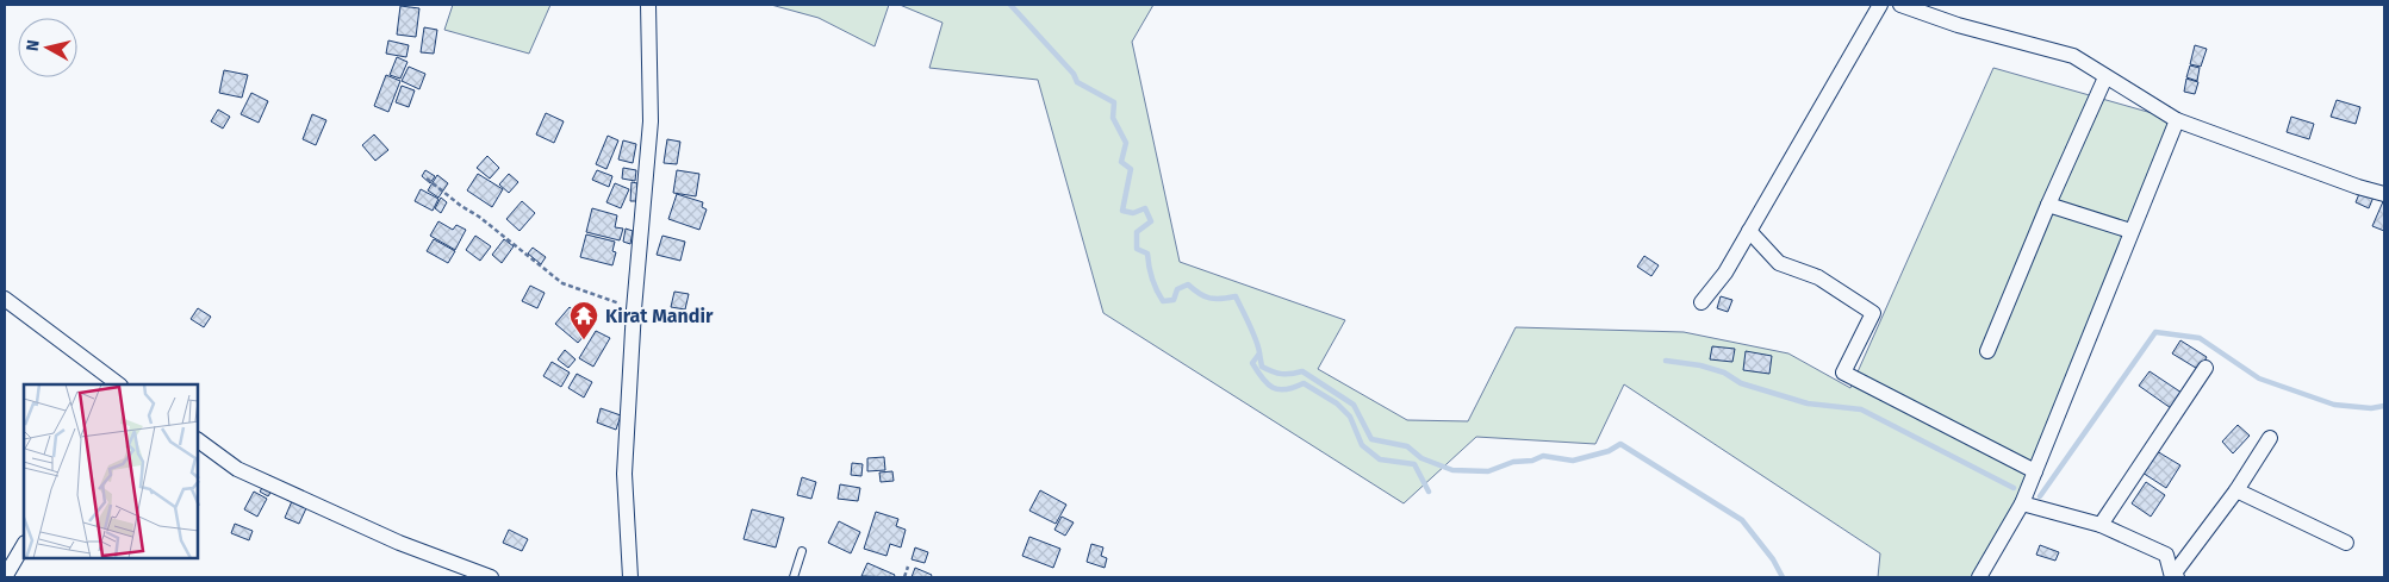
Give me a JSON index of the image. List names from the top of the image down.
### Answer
{
  "places": {
    "temple": ["Kirat Mandir"]
  },
  "north": "left"
}
